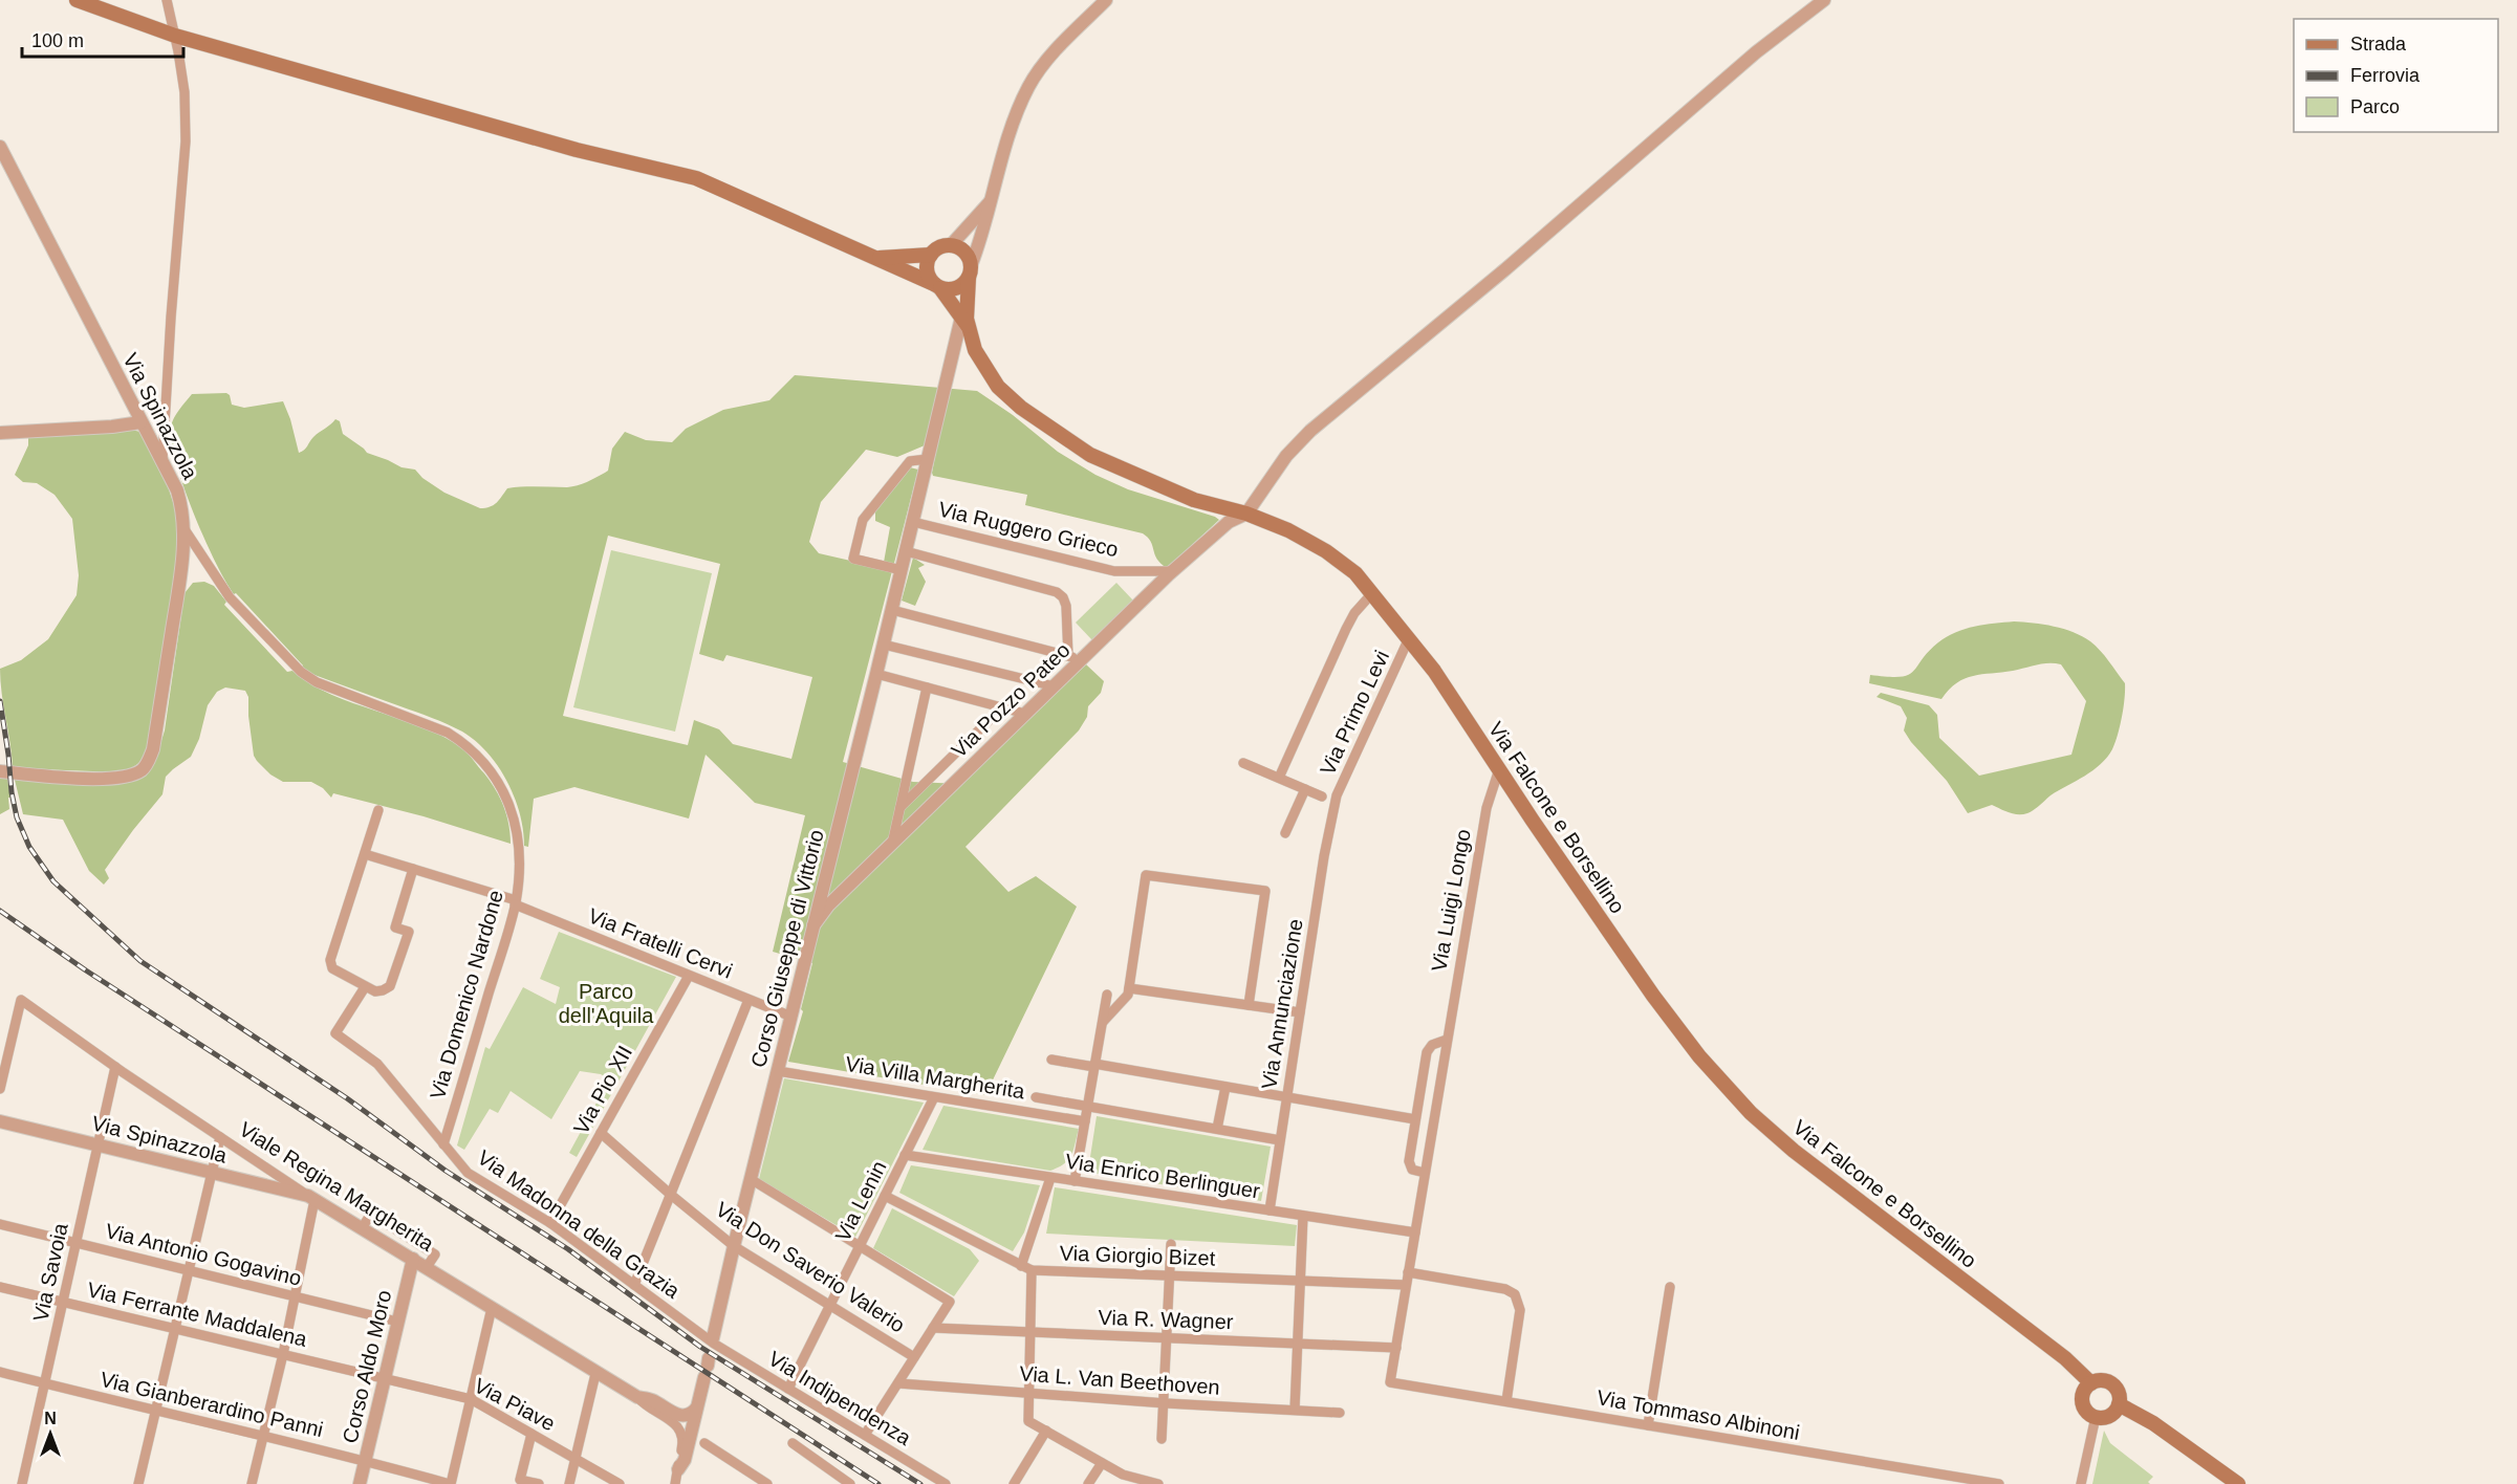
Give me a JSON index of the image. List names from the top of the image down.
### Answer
{
  "streets": {
    "main road": ["Via Falcone e Borsellino"],
    "street": [
      "Via Spinazzola",
      "Via Ruggero Grieco",
      "Via Pozzo Pateo",
      "Via Primo Levi",
      "Via Luigi Longo",
      "Via Fratelli Cervi",
      "Corso Giuseppe di Vittorio",
      "Via Domenico Nardone",
      "Via Annunciazione",
      "Via Villa Margherita",
      "Via Pio XII",
      "Via Enrico Berlinguer",
      "Viale Regina Margherita",
      "Via Lenin",
      "Via Madonna della Grazia",
      "Via Antonio Gogavino",
      "Via Giorgio Bizet",
      "Via Don Saverio Valerio",
      "Via Savoia",
      "Via Ferrante Maddalena",
      "Via R. Wagner",
      "Corso Aldo Moro",
      "Via L. Van Beethoven",
      "Via Indipendenza",
      "Via Gianberardino Panni",
      "Via Piave",
      "Via Tommaso Albinoni"
    ]
  },
  "crossings": [
    ["Via Spinazzola", "Via Domenico Nardone"],
    ["Via Spinazzola", "Viale Regina Margherita"],
    ["Via Spinazzola", "Via Savoia"],
    ["Via Ruggero Grieco", "Via Pozzo Pateo"],
    ["Via Ruggero Grieco", "Corso Giuseppe di Vittorio"],
    ["Via Pozzo Pateo", "Via Falcone e Borsellino"],
    ["Via Pozzo Pateo", "Corso Giuseppe di Vittorio"],
    ["Via Primo Levi", "Via Falcone e Borsellino"],
    ["Via Primo Levi", "Via Annunciazione"],
    ["Via Falcone e Borsellino", "Via Luigi Longo"],
    ["Via Falcone e Borsellino", "Corso Giuseppe di Vittorio"],
    ["Via Luigi Longo", "Via Enrico Berlinguer"],
    ["Via Luigi Longo", "Via Giorgio Bizet"],
    ["Via Luigi Longo", "Via R. Wagner"],
    ["Via Luigi Longo", "Via Tommaso Albinoni"],
    ["Via Fratelli Cervi", "Corso Giuseppe di Vittorio"],
    ["Via Fratelli Cervi", "Via Domenico Nardone"],
    ["Via Fratelli Cervi", "Via Pio XII"],
    ["Corso Giuseppe di Vittorio", "Via Villa Margherita"],
    ["Corso Giuseppe di Vittorio", "Via Madonna della Grazia"],
    ["Corso Giuseppe di Vittorio", "Via Don Saverio Valerio"],
    ["Corso Giuseppe di Vittorio", "Via Indipendenza"],
    ["Via Domenico Nardone", "Via Madonna della Grazia"],
    ["Via Annunciazione", "Via Villa Margherita"],
    ["Via Annunciazione", "Via Enrico Berlinguer"],
    ["Via Villa Margherita", "Via Lenin"],
    ["Via Pio XII", "Via Madonna della Grazia"],
    ["Via Pio XII", "Via Don Saverio Valerio"],
    ["Via Enrico Berlinguer", "Via Lenin"],
    ["Viale Regina Margherita", "Via Savoia"],
    ["Viale Regina Margherita", "Corso Aldo Moro"],
    ["Via Lenin", "Via Giorgio Bizet"],
    ["Via Lenin", "Via Don Saverio Valerio"],
    ["Via Lenin", "Via Indipendenza"],
    ["Via Madonna della Grazia", "Via Indipendenza"],
    ["Via Antonio Gogavino", "Via Savoia"],
    ["Via Antonio Gogavino", "Corso Aldo Moro"],
    ["Via Savoia", "Via Ferrante Maddalena"],
    ["Via Savoia", "Via Gianberardino Panni"],
    ["Via Ferrante Maddalena", "Corso Aldo Moro"],
    ["Via Ferrante Maddalena", "Via Piave"],
    ["Corso Aldo Moro", "Via Gianberardino Panni"],
    ["Corso Aldo Moro", "Via Piave"]
  ],
  "parks": ["Parco dell'Aquila"],
  "legend": ["Strada", "Ferrovia", "Parco"],
  "scale_bar": "100 m",
  "north": "top"
}
